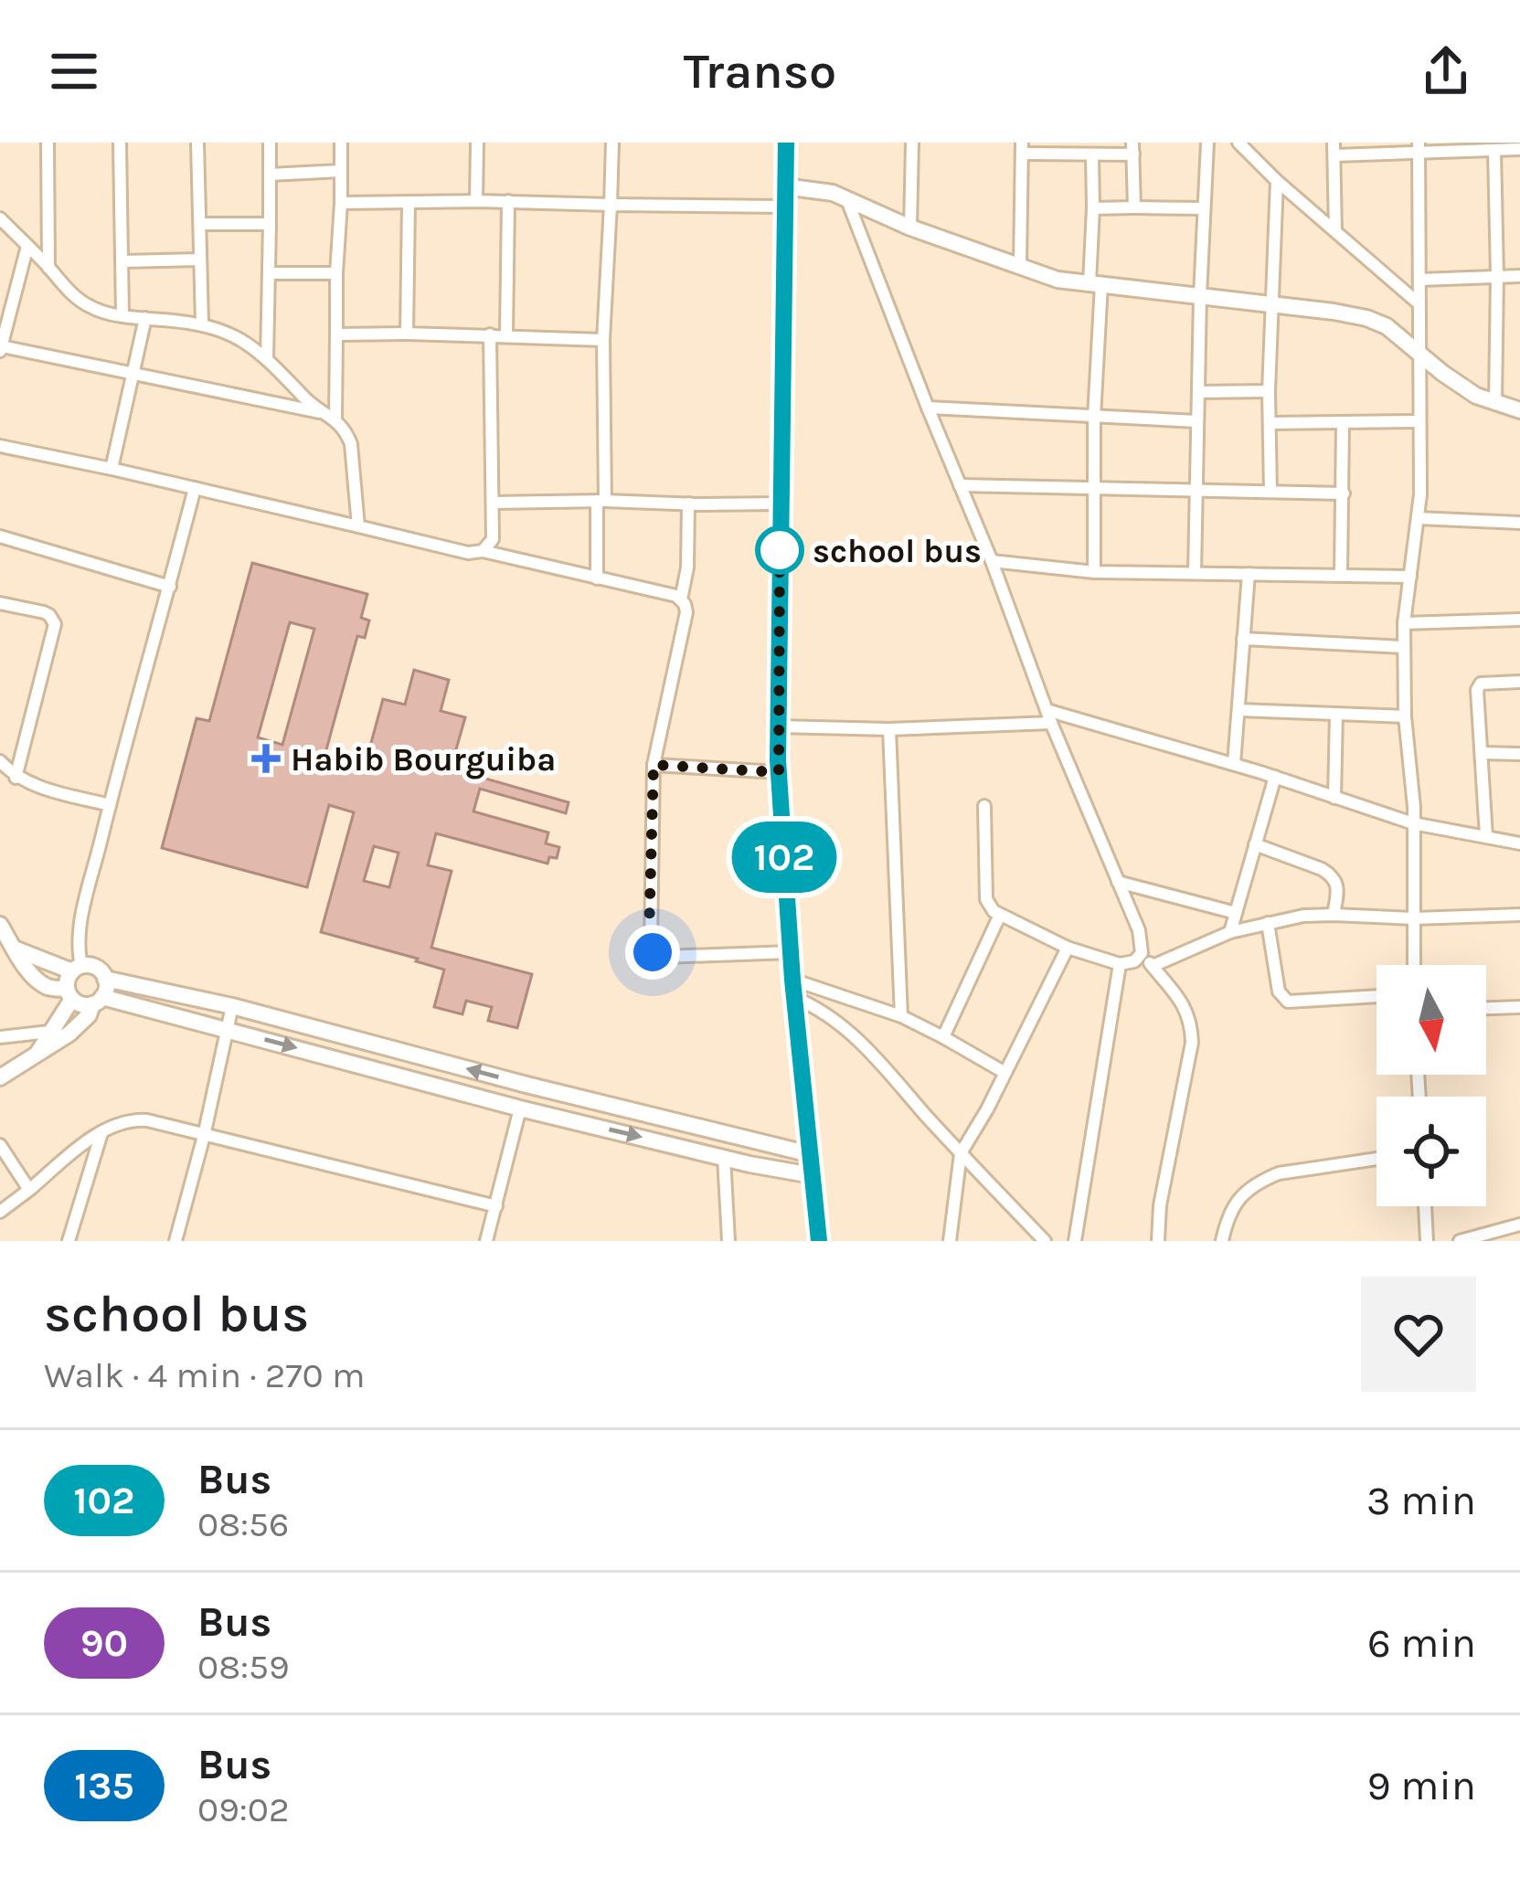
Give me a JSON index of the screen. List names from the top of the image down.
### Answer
{
  "places": {
    "other": ["school bus"],
    "health": ["Habib Bourguiba"]
  },
  "lines": ["bus line 102"],
  "north": "bottom",
  "page": {
    "header": "Transo",
    "on_map": "102",
    "heading": ["school bus", "Walk · 4 min · 270 m"],
    "list": [
      {
        "mark": "102",
        "name": "Bus",
        "note": "08:56",
        "value": "3 min"
      },
      {
        "mark": "90",
        "name": "Bus",
        "note": "08:59",
        "value": "6 min"
      },
      {
        "mark": "135",
        "name": "Bus",
        "note": "09:02",
        "value": "9 min"
      }
    ]
  }
}
